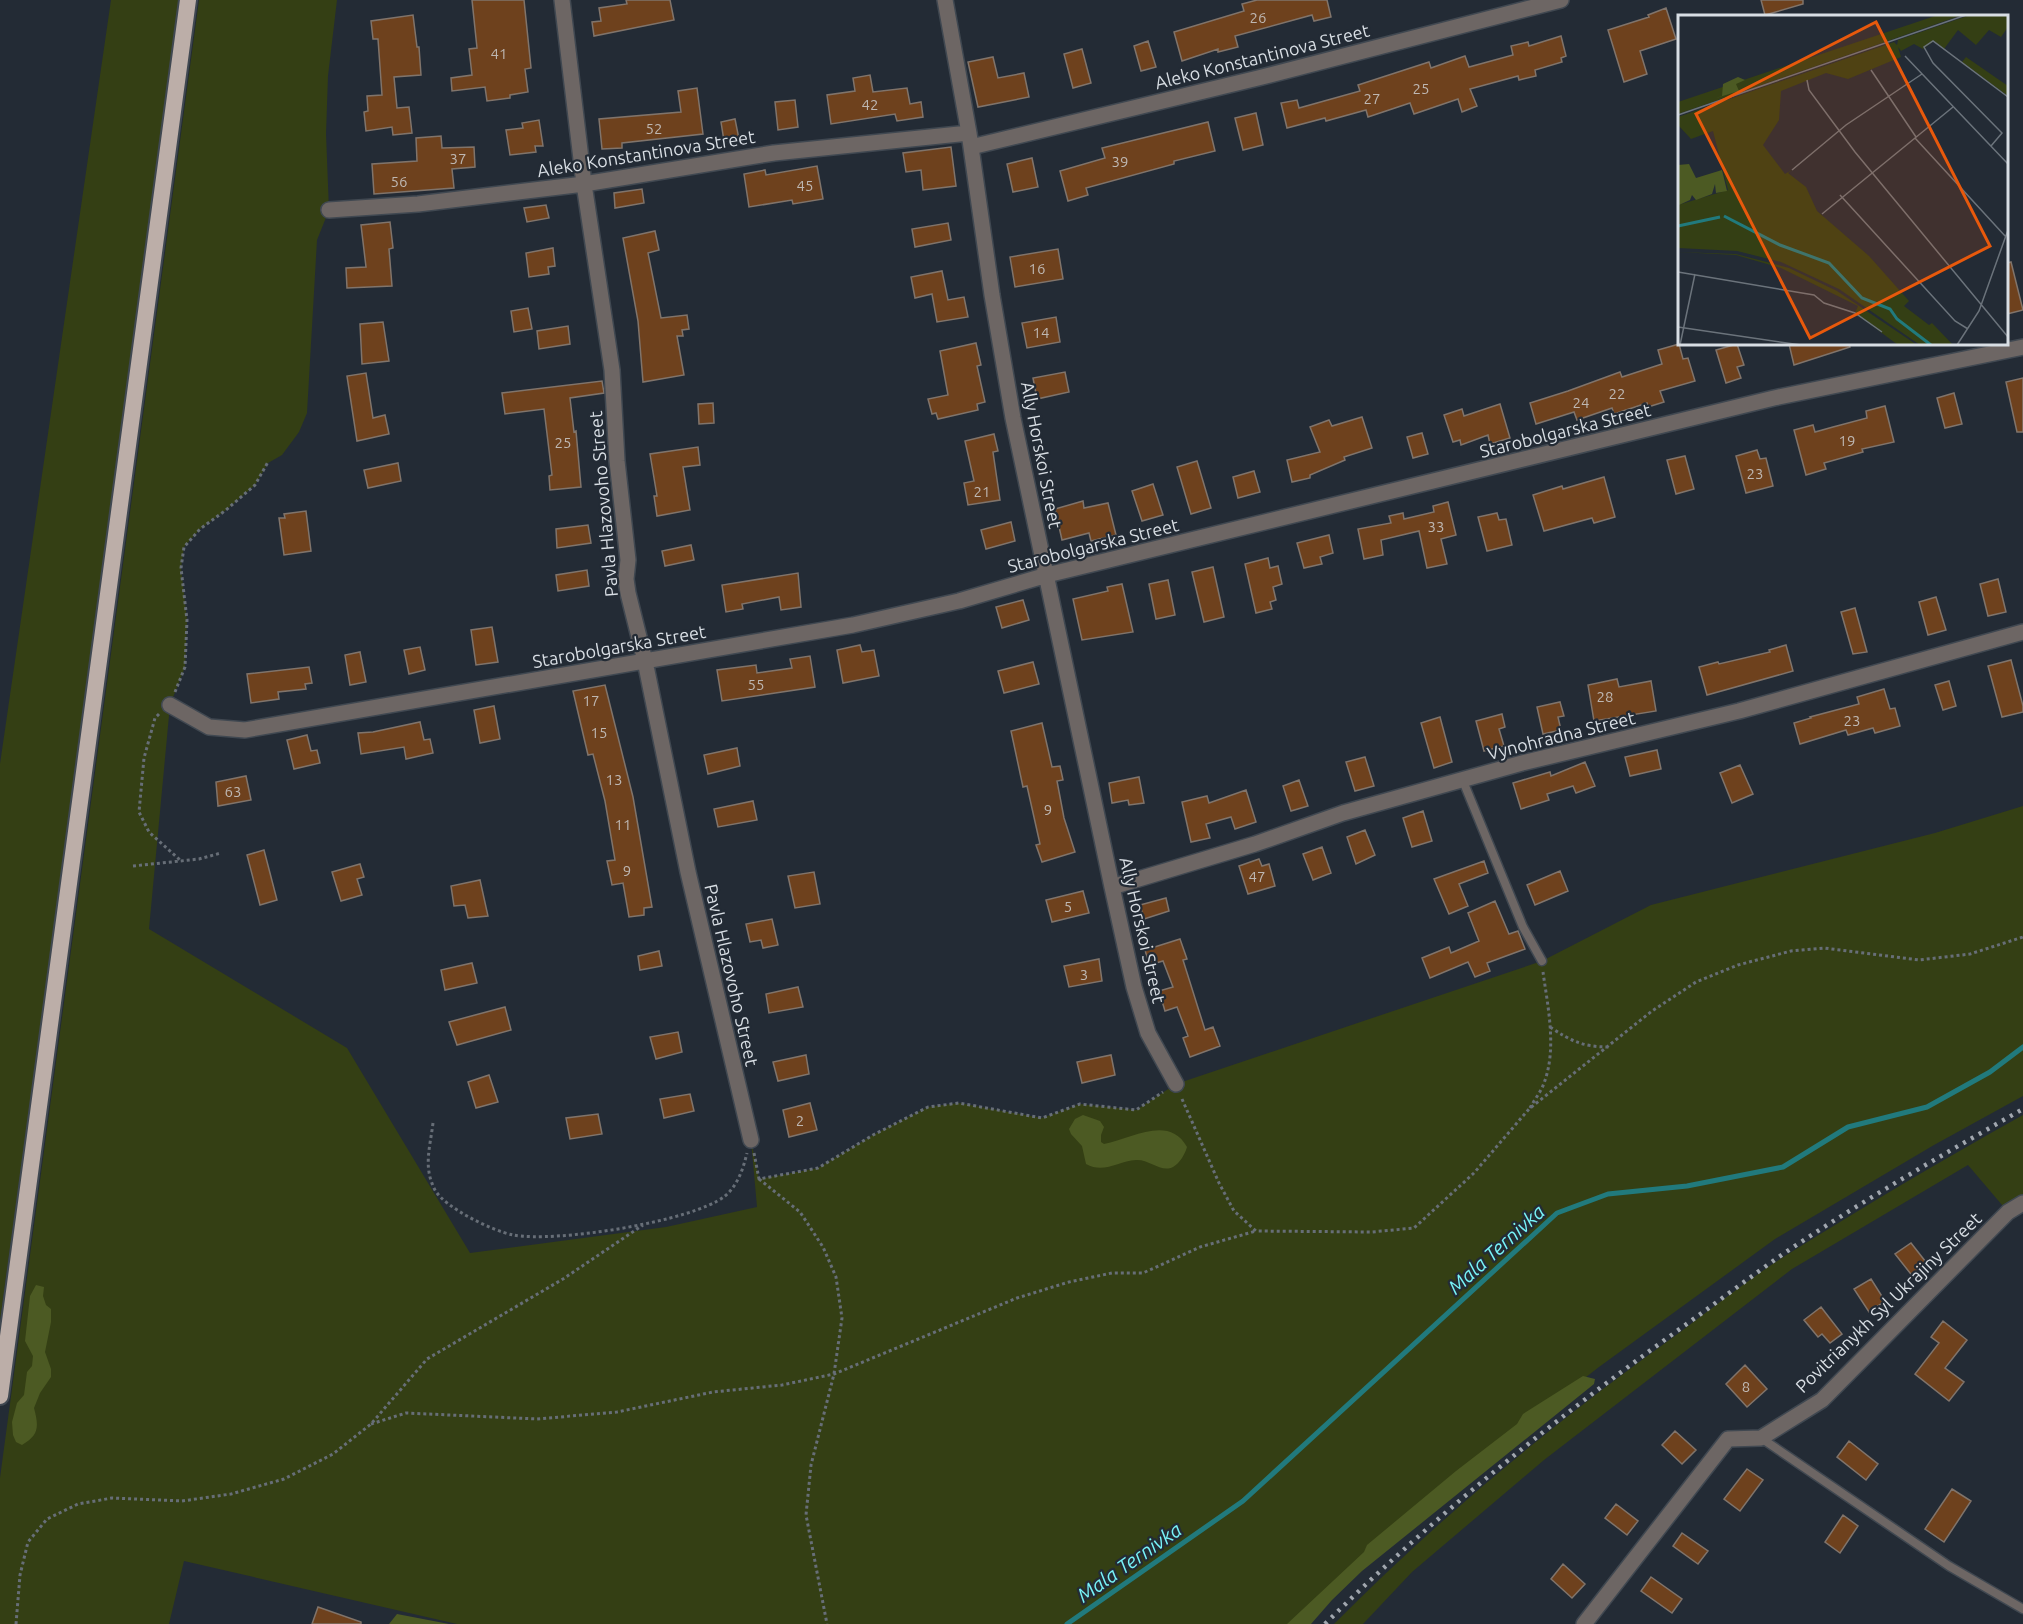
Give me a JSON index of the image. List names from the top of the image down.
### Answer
{
  "streets": {
    "street": [
      "Aleko Konstantinova Street",
      "Starobolgarska Street",
      "Ally Horskoi Street",
      "Pavla Hlazovoho Street",
      "Vynohradna Street",
      "Povitrianykh Syl Ukrajiny Street"
    ]
  },
  "crossings": [
    ["Aleko Konstantinova Street", "Ally Horskoi Street"],
    ["Aleko Konstantinova Street", "Pavla Hlazovoho Street"],
    ["Starobolgarska Street", "Ally Horskoi Street"],
    ["Starobolgarska Street", "Pavla Hlazovoho Street"],
    ["Ally Horskoi Street", "Vynohradna Street"]
  ],
  "water": ["Mala Ternivka"],
  "house_numbers": [
    "26",
    "41",
    "25",
    "27",
    "42",
    "52",
    "37",
    "39",
    "56",
    "45",
    "16",
    "14",
    "22",
    "24",
    "19",
    "25",
    "23",
    "21",
    "33",
    "55",
    "28",
    "17",
    "23",
    "15",
    "13",
    "63",
    "9",
    "11",
    "9",
    "47",
    "5",
    "3",
    "2",
    "8"
  ]
}
